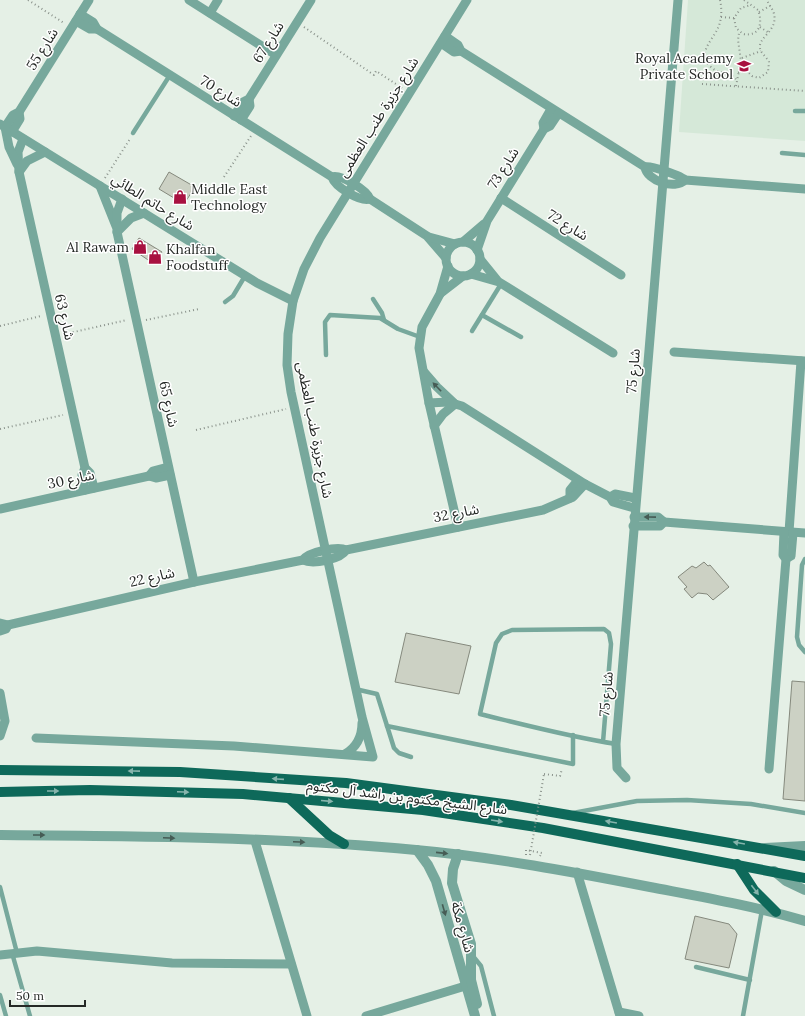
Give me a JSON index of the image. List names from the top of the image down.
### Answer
{
  "streets": {
    "main road": ["شارع الشيخ مكتوم بن راشد آل مكتوم"],
    "street": [
      "شارع 67",
      "شارع 55",
      "شارع 70",
      "شارع جزيرة طنب العظمى",
      "شارع 73",
      "شارع حاتم الطائي",
      "شارع 72",
      "شارع 63",
      "شارع 75",
      "شارع 65",
      "شارع 30",
      "شارع 32",
      "شارع 22",
      "شارع مكة"
    ]
  },
  "crossings": [
    ["شارع 67", "شارع 70"],
    ["شارع 55", "شارع 70"],
    ["شارع 55", "شارع حاتم الطائي"],
    ["شارع 55", "شارع 63"],
    ["شارع 70", "شارع جزيرة طنب العظمى"],
    ["شارع 70", "شارع 73"],
    ["شارع جزيرة طنب العظمى", "شارع حاتم الطائي"],
    ["شارع جزيرة طنب العظمى", "شارع 32"],
    ["شارع جزيرة طنب العظمى", "شارع 22"],
    ["شارع 73", "شارع 72"],
    ["شارع حاتم الطائي", "شارع 63"],
    ["شارع حاتم الطائي", "شارع 65"],
    ["شارع 63", "شارع 30"],
    ["شارع 65", "شارع 30"],
    ["شارع 65", "شارع 22"],
    ["شارع 32", "شارع 22"]
  ],
  "places": {
    "school or university": ["Royal Academy Private School"],
    "shop": ["Middle East Technology", "Al Rawam", "Khalfan Foodstuff"]
  },
  "scale_bar": "50 m"
}
